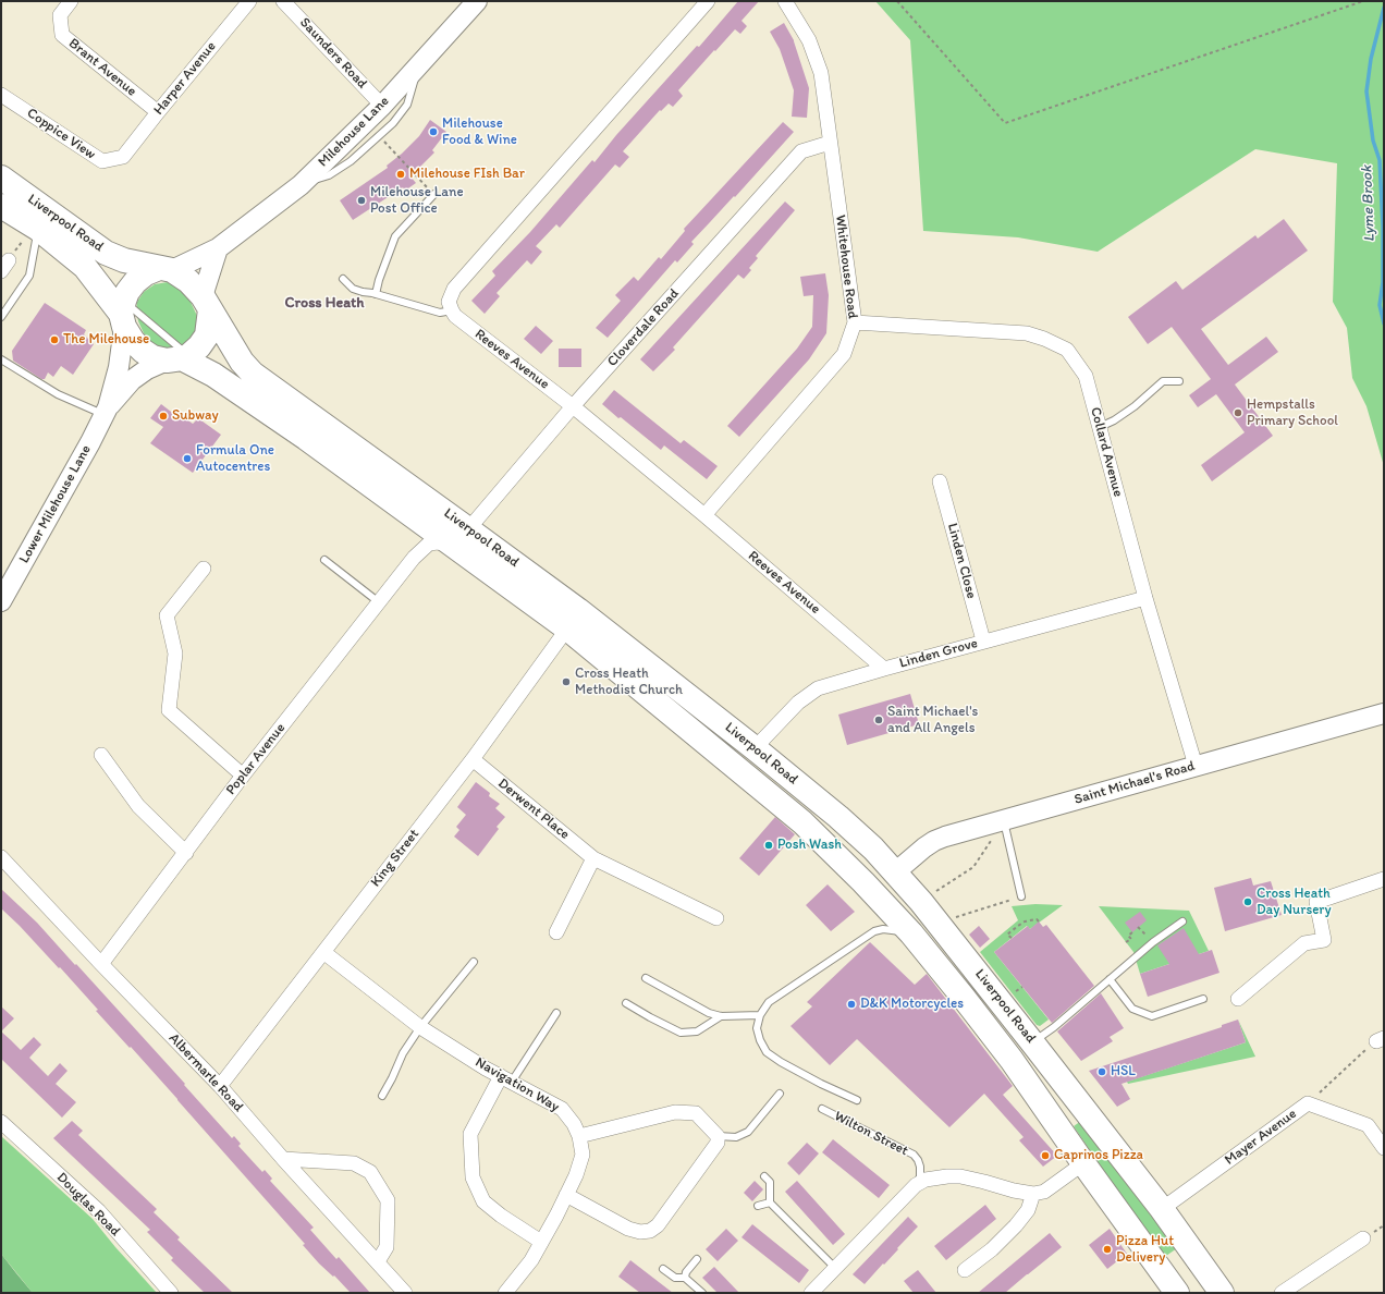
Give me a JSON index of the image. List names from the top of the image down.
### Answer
{
  "streets": {
    "highway": ["Liverpool Road"],
    "main road": ["Milehouse Lane", "Lower Milehouse Lane", "Saint Michael's Road"],
    "street": [
      "Saunders Road",
      "Brant Avenue",
      "Harper Avenue",
      "Coppice View",
      "Whitehouse Road",
      "Cloverdale Road",
      "Reeves Avenue",
      "Collard Avenue",
      "Linden Close",
      "Linden Grove",
      "Poplar Avenue",
      "Derwent Place",
      "King Street",
      "Albermarle Road",
      "Navigation Way",
      "Mayer Avenue",
      "Douglas Road"
    ],
    "lane": ["Wilton Street"]
  },
  "crossings": [
    ["Saunders Road", "Milehouse Lane"],
    ["Brant Avenue", "Harper Avenue"],
    ["Harper Avenue", "Coppice View"],
    ["Milehouse Lane", "Liverpool Road"],
    ["Milehouse Lane", "Lower Milehouse Lane"],
    ["Liverpool Road", "Cloverdale Road"],
    ["Liverpool Road", "Lower Milehouse Lane"],
    ["Liverpool Road", "Linden Grove"],
    ["Liverpool Road", "Poplar Avenue"],
    ["Liverpool Road", "Saint Michael's Road"],
    ["Liverpool Road", "King Street"],
    ["Liverpool Road", "Mayer Avenue"],
    ["Whitehouse Road", "Cloverdale Road"],
    ["Whitehouse Road", "Reeves Avenue"],
    ["Whitehouse Road", "Collard Avenue"],
    ["Cloverdale Road", "Reeves Avenue"],
    ["Cloverdale Road", "Poplar Avenue"],
    ["Reeves Avenue", "Linden Grove"],
    ["Collard Avenue", "Linden Grove"],
    ["Collard Avenue", "Saint Michael's Road"],
    ["Linden Close", "Linden Grove"],
    ["Poplar Avenue", "Albermarle Road"],
    ["Derwent Place", "King Street"],
    ["King Street", "Albermarle Road"],
    ["King Street", "Navigation Way"]
  ],
  "districts": ["Cross Heath"],
  "water": ["Lyme Brook"],
  "places": [
    "Milehouse Food & Wine",
    "Milehouse FIsh Bar",
    "Milehouse Lane Post Office",
    "The Milehouse",
    "Hempstalls Primary School",
    "Subway",
    "Formula One Autocentres",
    "Cross Heath Methodist Church",
    "Saint Michael's and All Angels",
    "Posh Wash",
    "Cross Heath Day Nursery",
    "D&K Motorcycles",
    "HSL",
    "Caprinos Pizza",
    "Pizza Hut Delivery"
  ]
}
